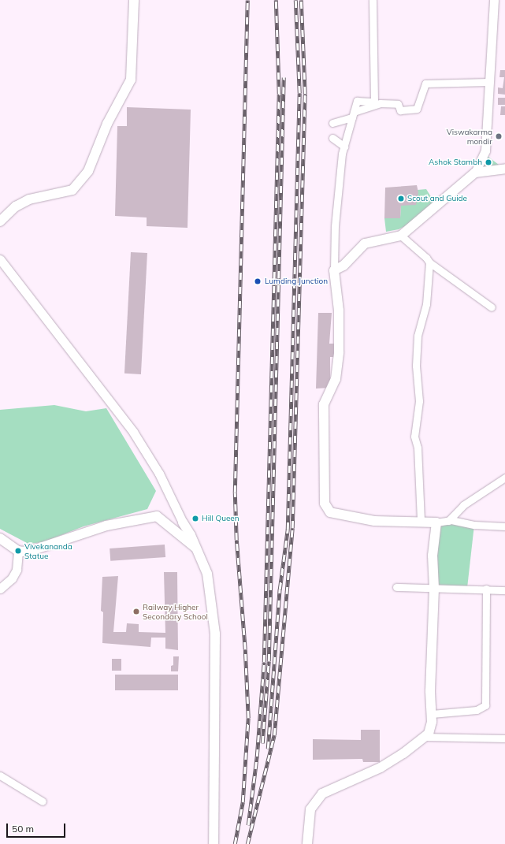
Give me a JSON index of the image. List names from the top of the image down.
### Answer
{
  "places": [
    "Viswakarma mondir",
    "Ashok Stambh",
    "Scout and Guide",
    "Lumding Junction",
    "Hill Queen",
    "Vivekananda Statue",
    "Railway Higher Secondary School"
  ],
  "scale_bar": "50 m"
}
